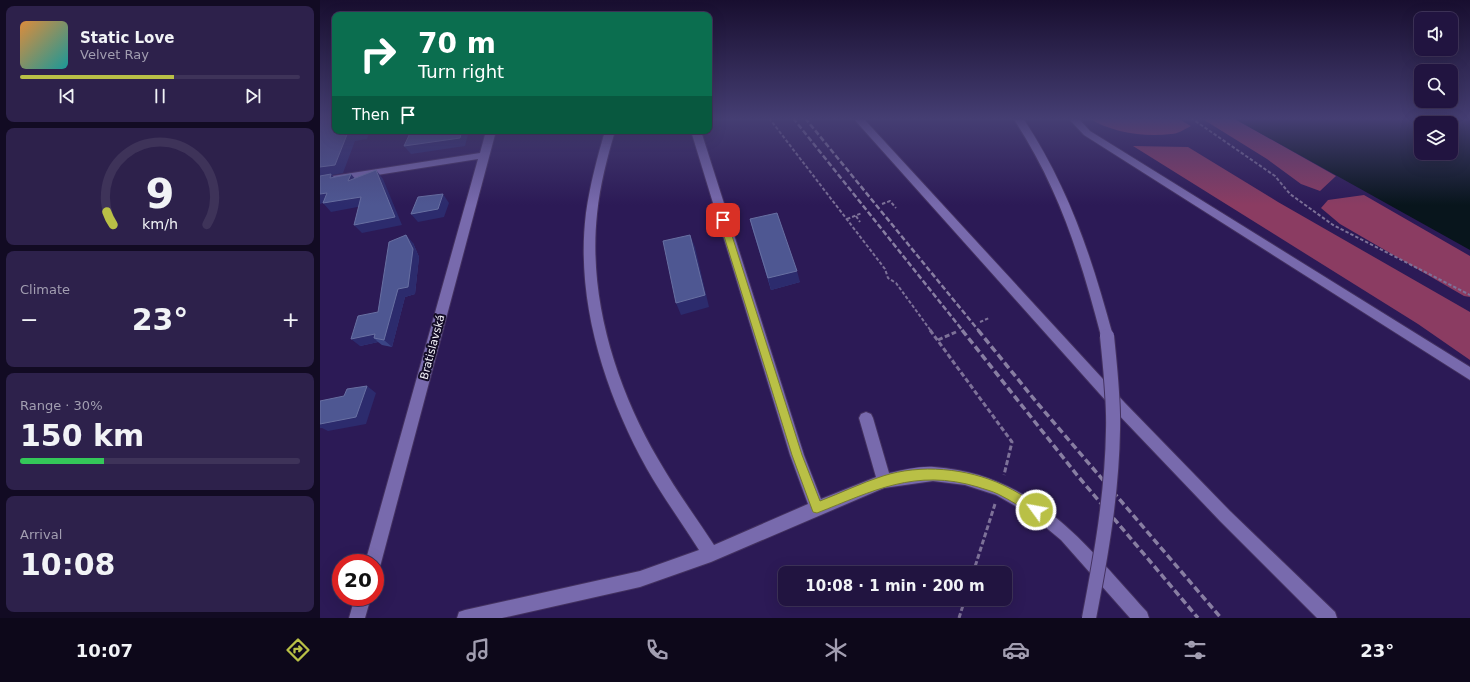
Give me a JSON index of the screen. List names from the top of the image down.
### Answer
{
  "streets": {
    "street": ["Bratislavská"]
  },
  "page": {
    "turn": ["70 m", "Turn right"],
    "song": ["Static Love", "Velvet Ray"],
    "then": "Then",
    "tile": [
      "Climate",
      ["Range · 30%", "150 km"],
      ["Arrival", "10:08"]
    ],
    "heat": ["−", "23°", "+"],
    "limit": "20",
    "trip": "10:08 · 1 min · 200 m",
    "tabs": ["10:07", "23°"],
    "gauge": ["9", "km/h"]
  }
}
